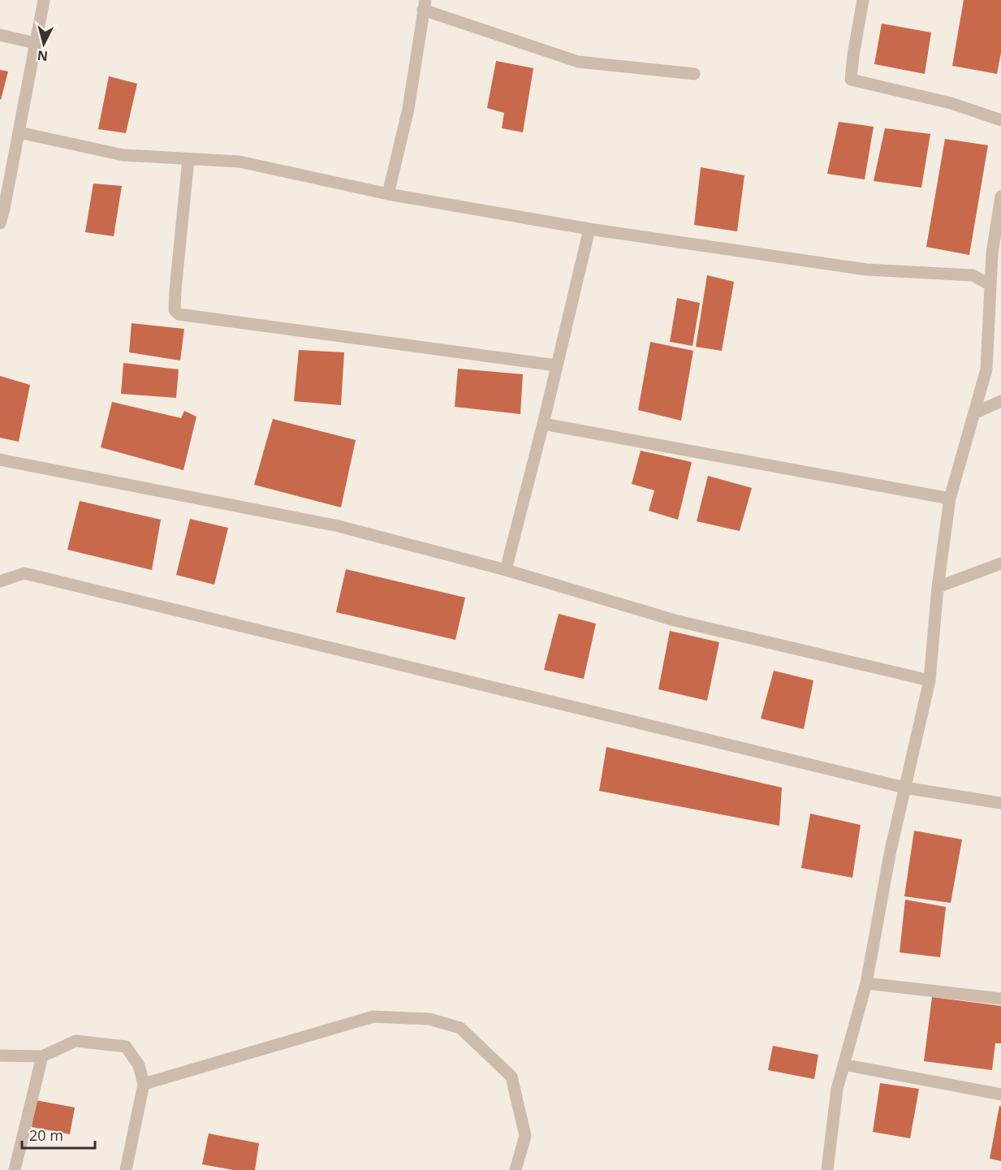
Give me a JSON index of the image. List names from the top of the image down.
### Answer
{
  "scale_bar": "20 m",
  "north": "bottom"
}
